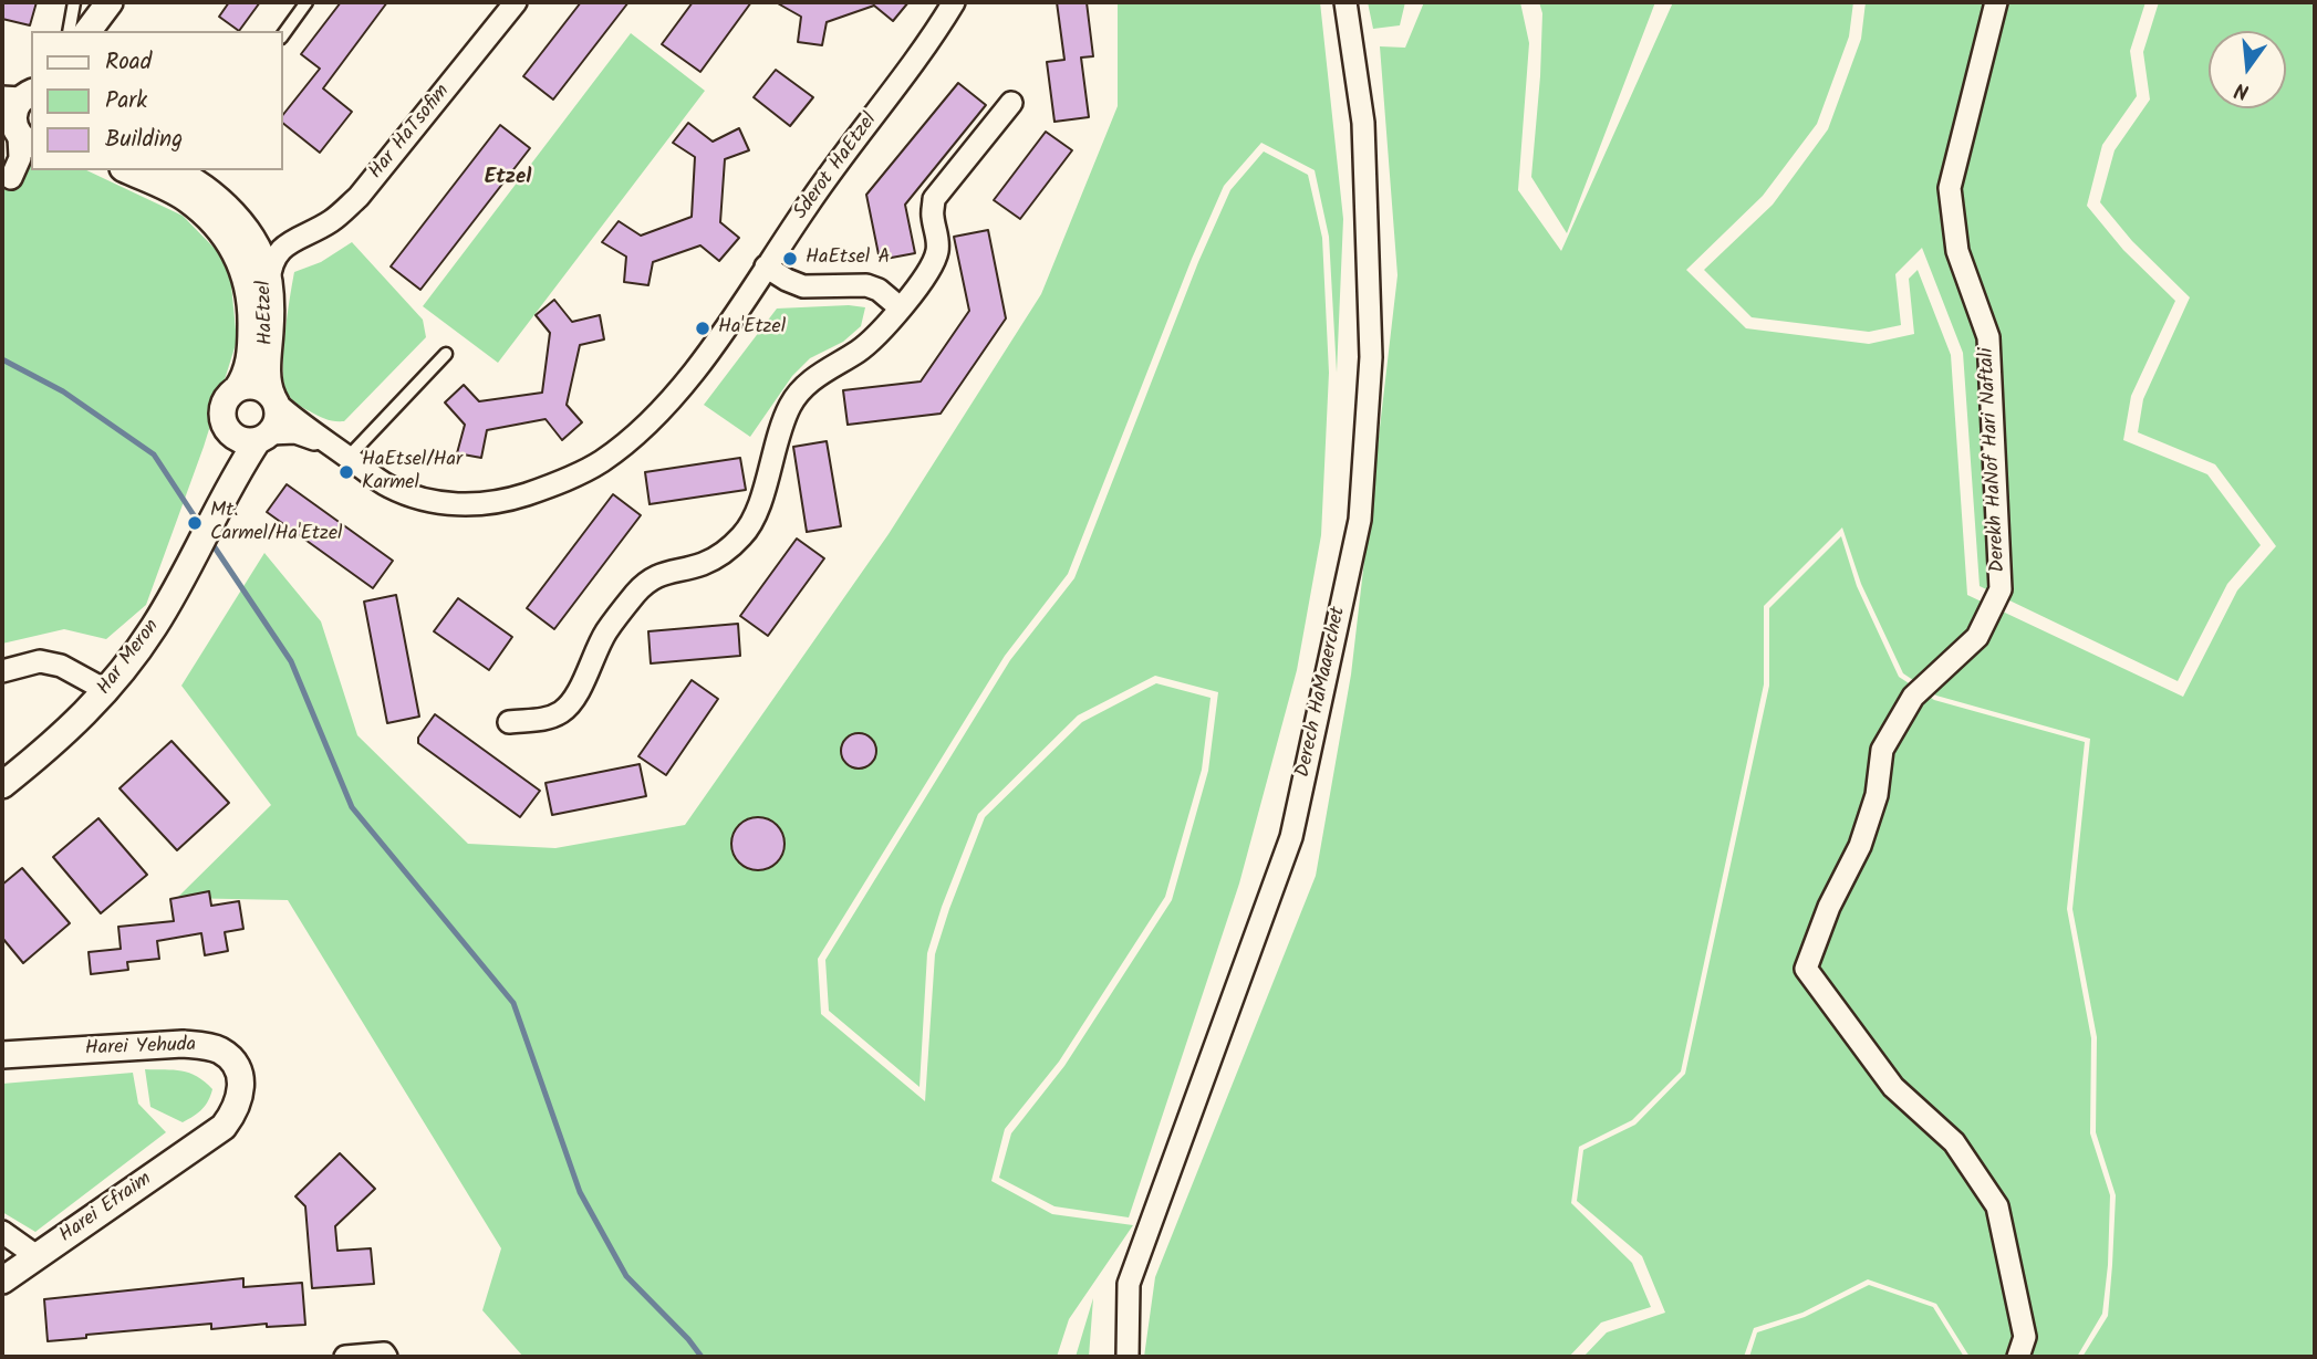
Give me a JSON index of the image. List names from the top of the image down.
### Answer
{
  "streets": {
    "street": [
      "Har HaTsofim",
      "Sderot HaEtzel",
      "HaEtzel",
      "Derekh HaNof Hari Naftali",
      "Har Meron",
      "Derech HaMaaerchet",
      "Harei Yehuda",
      "Harei Efraim"
    ]
  },
  "crossings": [
    ["Sderot HaEtzel", "HaEtzel"],
    ["Sderot HaEtzel", "Har Meron"],
    ["HaEtzel", "Har Meron"],
    ["Harei Yehuda", "Harei Efraim"]
  ],
  "districts": ["Etzel"],
  "places": [
    "HaEtsel A",
    "Ha'Etzel",
    "HaEtsel/Har Karmel",
    "Mt. Carmel/Ha'Etzel"
  ],
  "legend": ["Road", "Park", "Building"],
  "north": "bottom"
}
